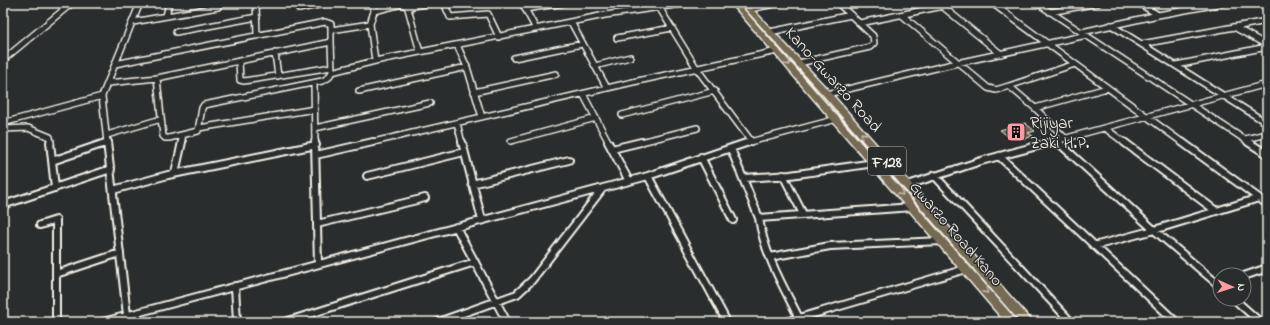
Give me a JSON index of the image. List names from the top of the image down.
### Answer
{
  "streets": {
    "main road": ["Kano-Gwarzo Road", "F128", "Gwarzo Road Kano"]
  },
  "one_way": ["Gwarzo Road Kano"],
  "places": {
    "building": ["Rijiyar Zaki H.P."]
  },
  "north": "right"
}
